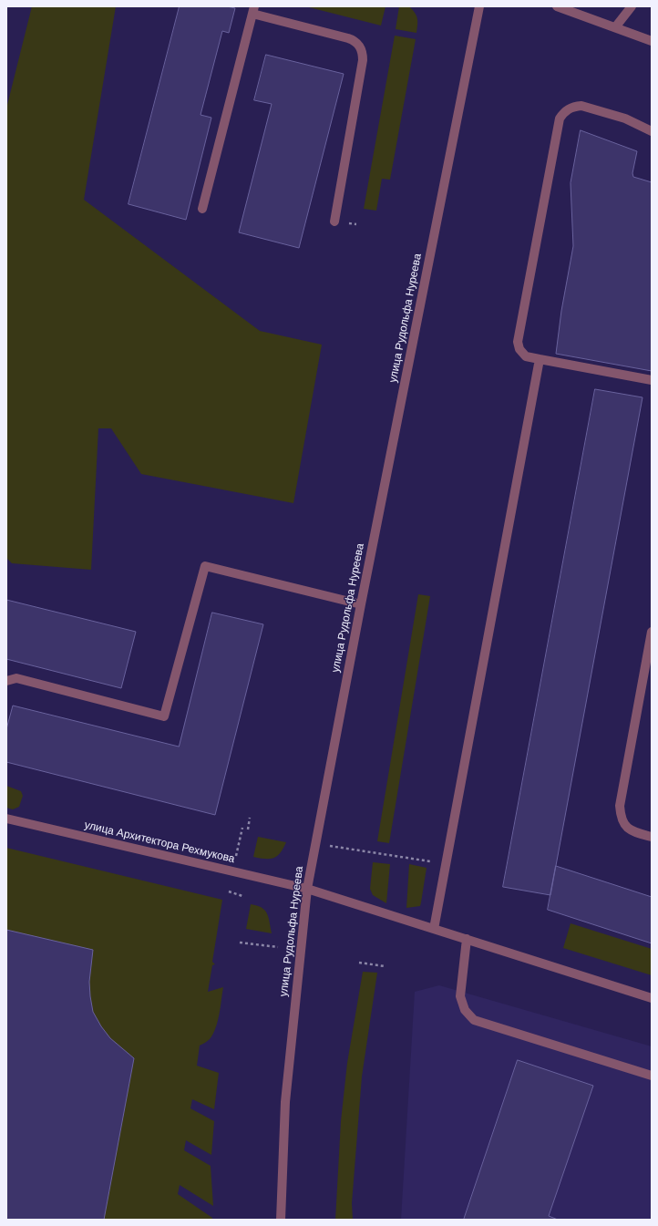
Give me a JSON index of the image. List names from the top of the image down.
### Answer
{
  "streets": {
    "street": ["улица Рудольфа Нуреева", "улица Архитектора Рехмукова"]
  },
  "crossings": [
    ["улица Рудольфа Нуреева", "улица Архитектора Рехмукова"]
  ]
}
